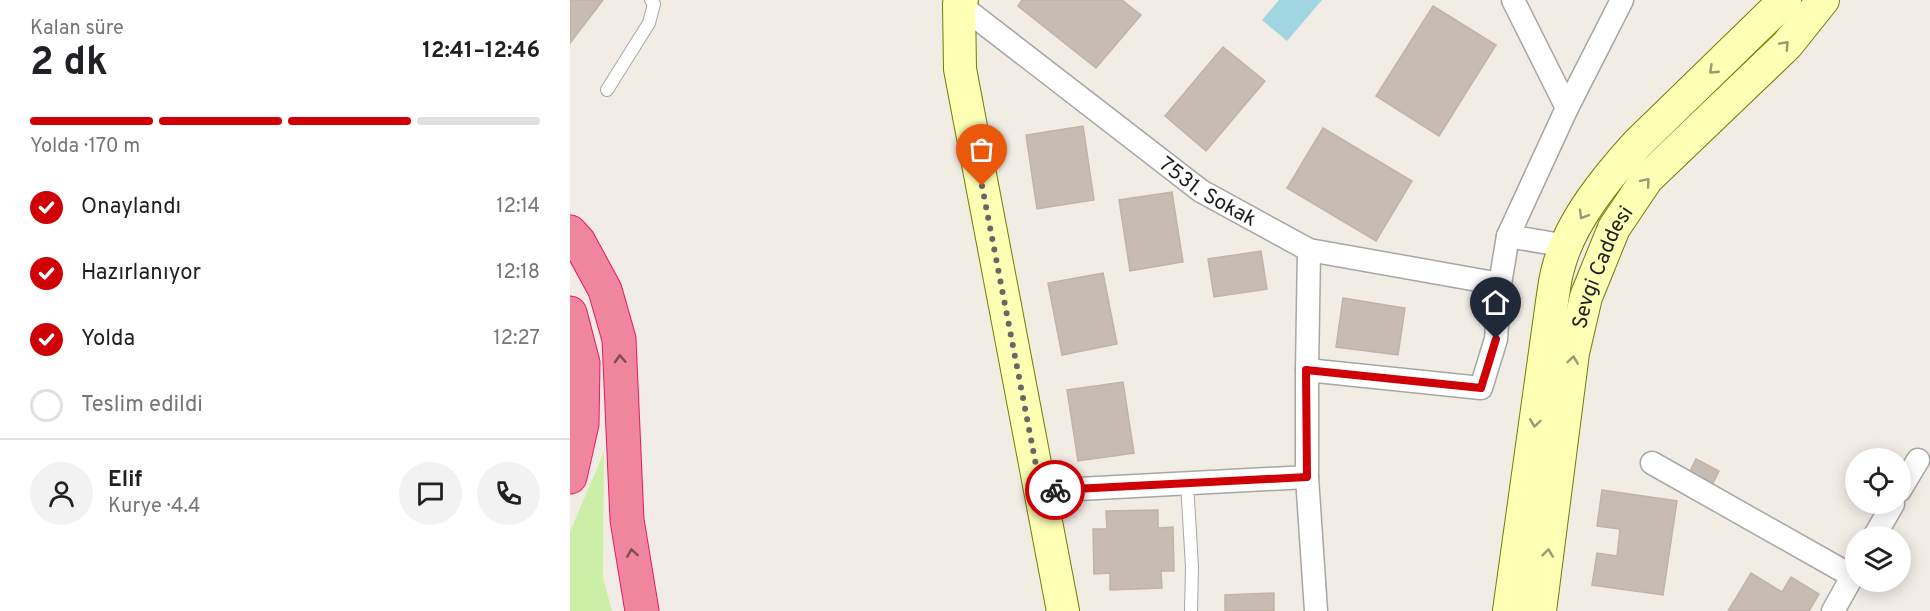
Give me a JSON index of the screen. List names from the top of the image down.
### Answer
{
  "streets": {
    "street": ["7531. Sokak", "Sevgi Caddesi"]
  },
  "page": {
    "heading": ["2 dk", "Kalan süre", "12:41–12:46"],
    "panel": ["Elif", "Kurye · 4.4"],
    "bar": "Yolda · 170 m",
    "list": [
      ["Onaylandı", "12:14"],
      ["Hazırlanıyor", "12:18"],
      ["Yolda", "12:27"],
      "Teslim edildi"
    ]
  }
}
